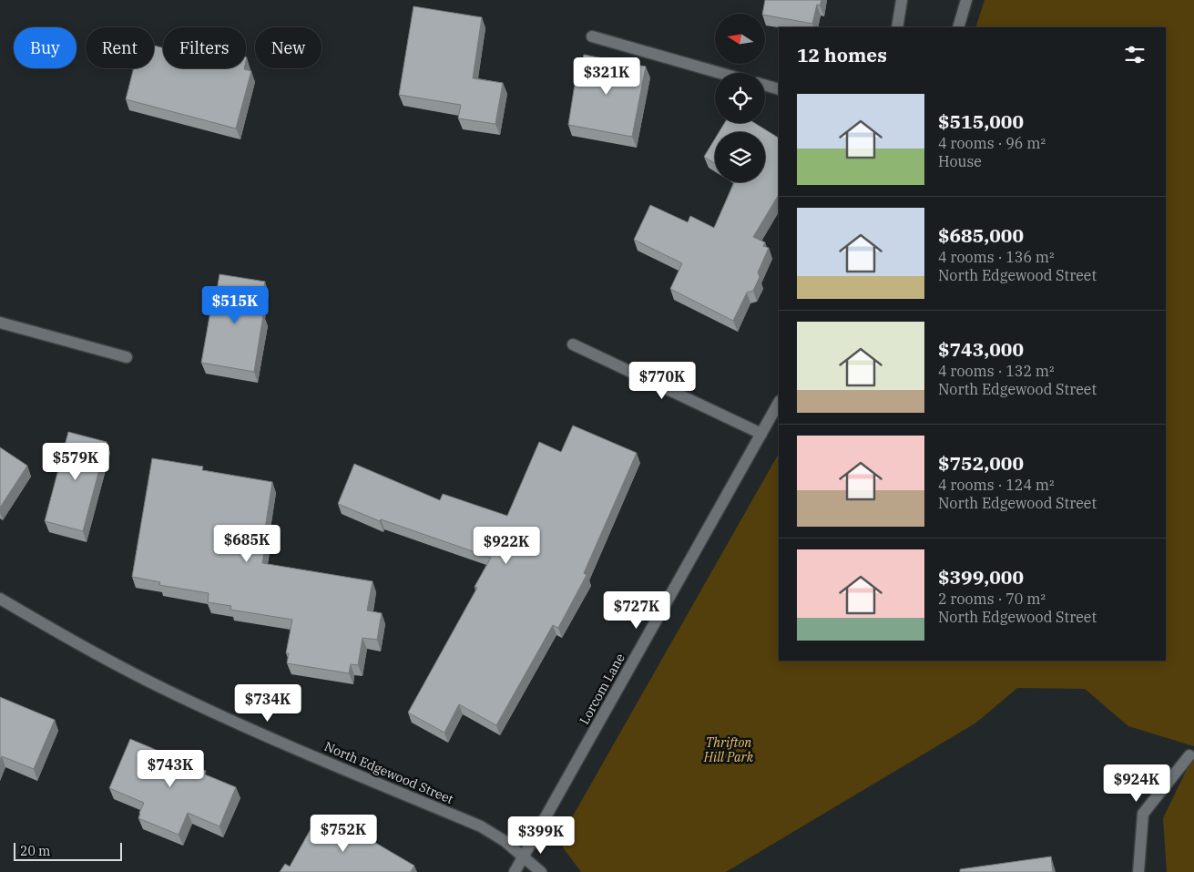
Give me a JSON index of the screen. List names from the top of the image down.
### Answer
{
  "streets": {
    "street": ["Lorcom Lane", "North Edgewood Street"]
  },
  "crossings": [
    ["Lorcom Lane", "North Edgewood Street"]
  ],
  "parks": ["Thrifton Hill Park"],
  "scale_bar": "20 m",
  "north": "left",
  "page": {
    "chip": [
      "Buy",
      "Rent",
      "Filters",
      "New"
    ],
    "heading": "12 homes",
    "price": [
      "$321K",
      "$515K",
      "$770K",
      "$579K",
      "$685K",
      "$922K",
      "$727K",
      "$734K",
      "$743K",
      "$924K",
      "$752K",
      "$399K"
    ],
    "list": [
      {
        "name": "$515,000",
        "note": "4 rooms · 96 m² · House"
      },
      {
        "name": "$685,000",
        "note": "4 rooms · 136 m² · North Edgewood Street"
      },
      {
        "name": "$743,000",
        "note": "4 rooms · 132 m² · North Edgewood Street"
      },
      {
        "name": "$752,000",
        "note": "4 rooms · 124 m² · North Edgewood Street"
      },
      {
        "name": "$399,000",
        "note": "2 rooms · 70 m² · North Edgewood Street"
      }
    ],
    "scale": "20 m"
  }
}
